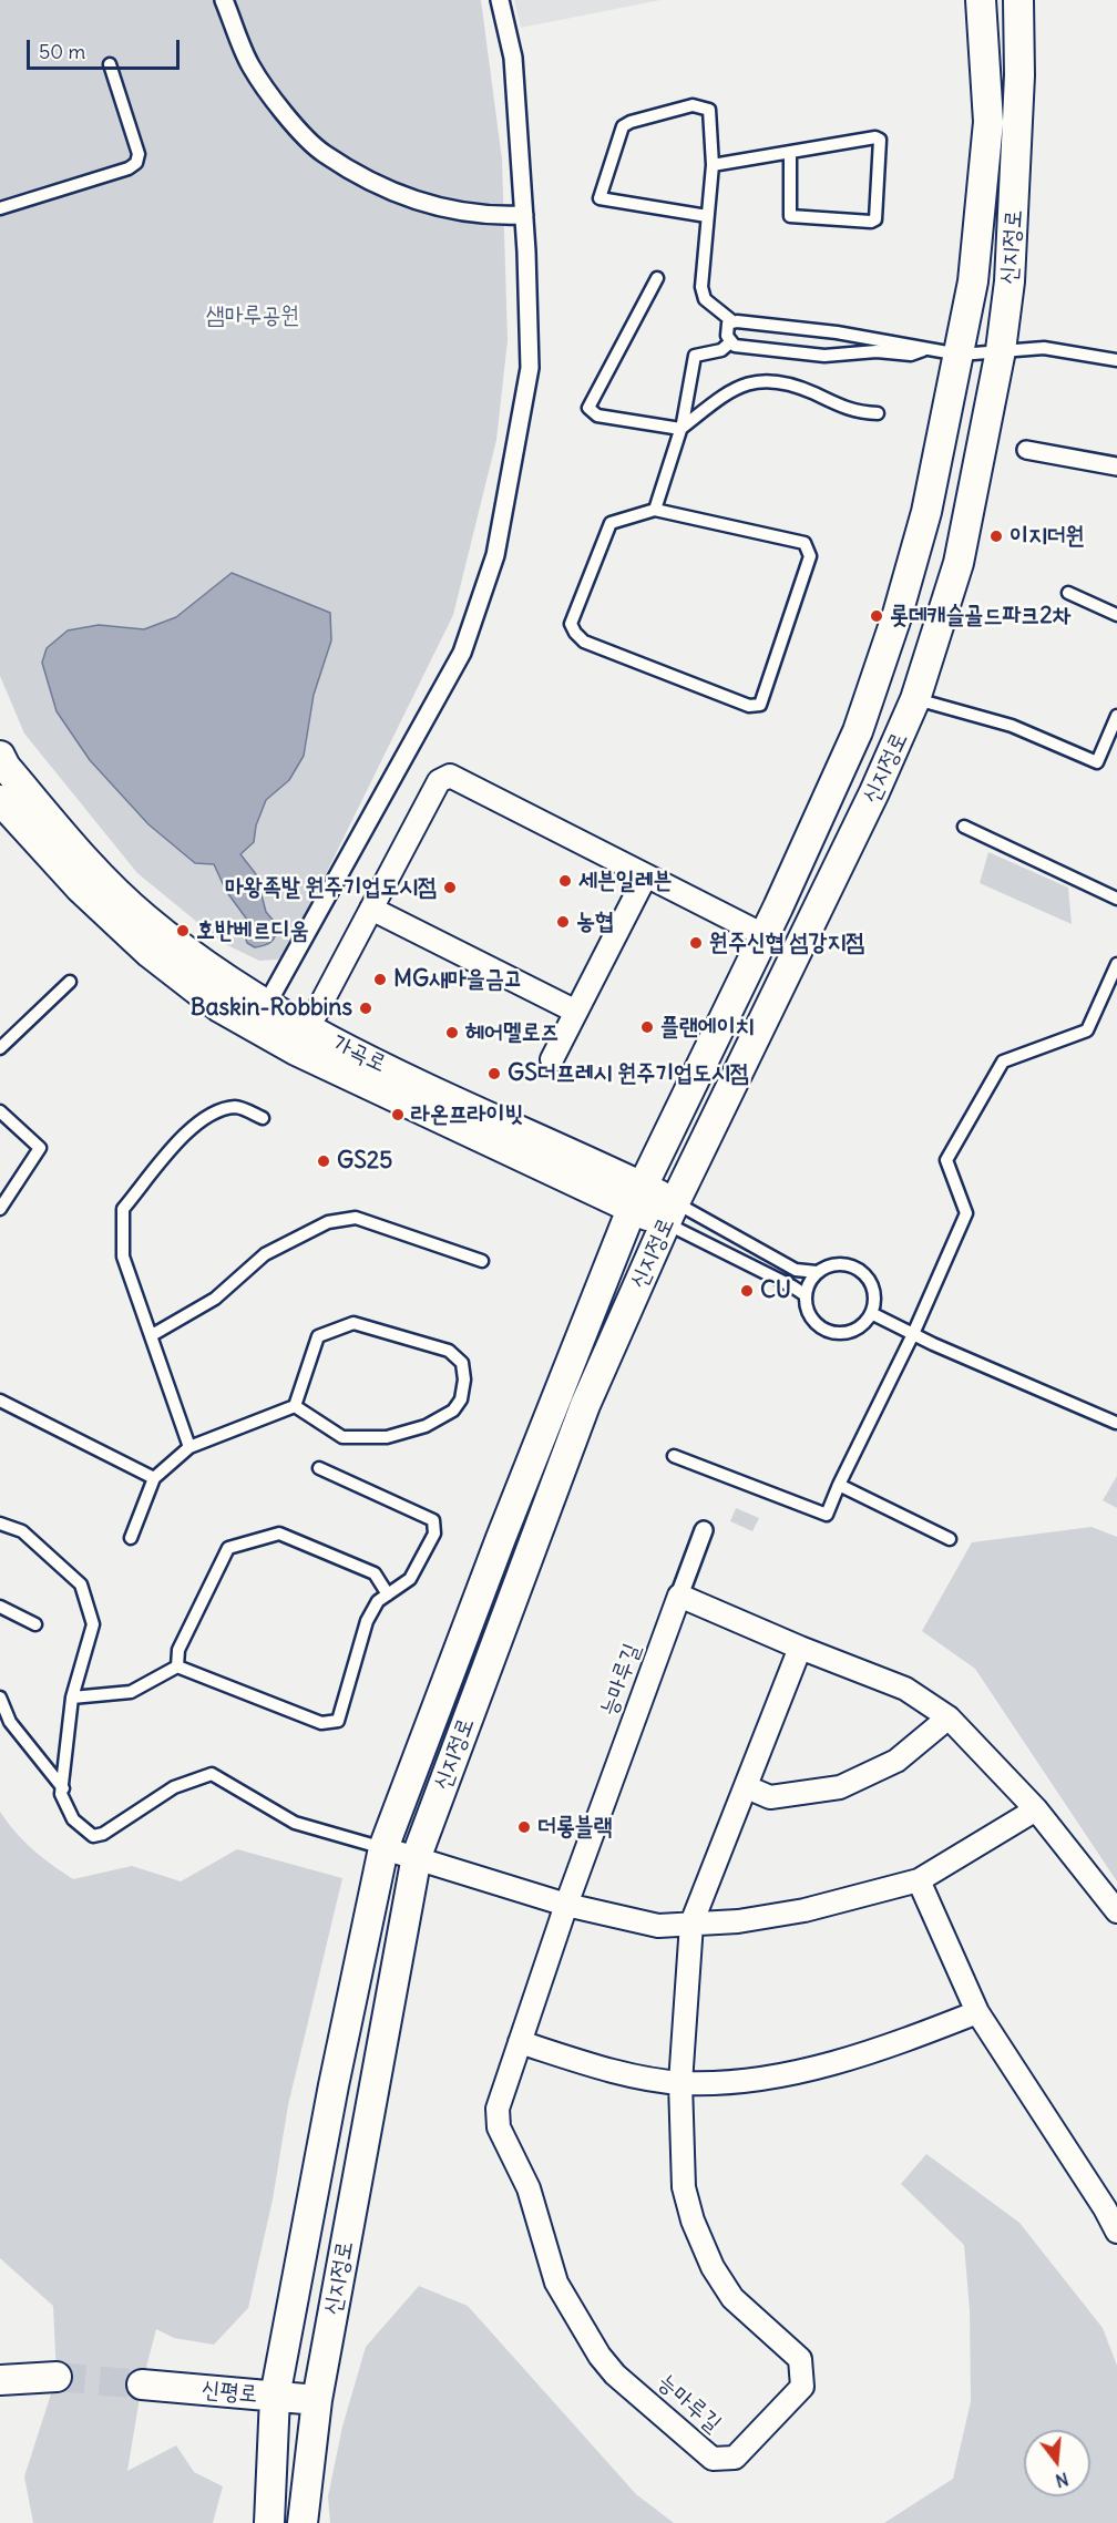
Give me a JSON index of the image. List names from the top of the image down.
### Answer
{
  "streets": {
    "street": [
      "신지정로",
      "가곡로",
      "능마루길",
      "신평로"
    ]
  },
  "crossings": [
    ["신지정로", "가곡로"],
    ["신지정로", "신평로"]
  ],
  "parks": ["샘마루공원"],
  "places": [
    "이지더원",
    "롯데캐슬골드파크2차",
    "세븐일레븐",
    "마왕족발 원주기업도시점",
    "농협",
    "호반베르디움",
    "원주신협 섬강지점",
    "MG새마을금고",
    "Baskin-Robbins",
    "플랜에이치",
    "헤어멜로즈",
    "GS더프레시 원주기업도시점",
    "라온프라이빗",
    "GS25",
    "CU",
    "더롱블랙"
  ],
  "scale_bar": "50 m",
  "north": "bottom"
}
